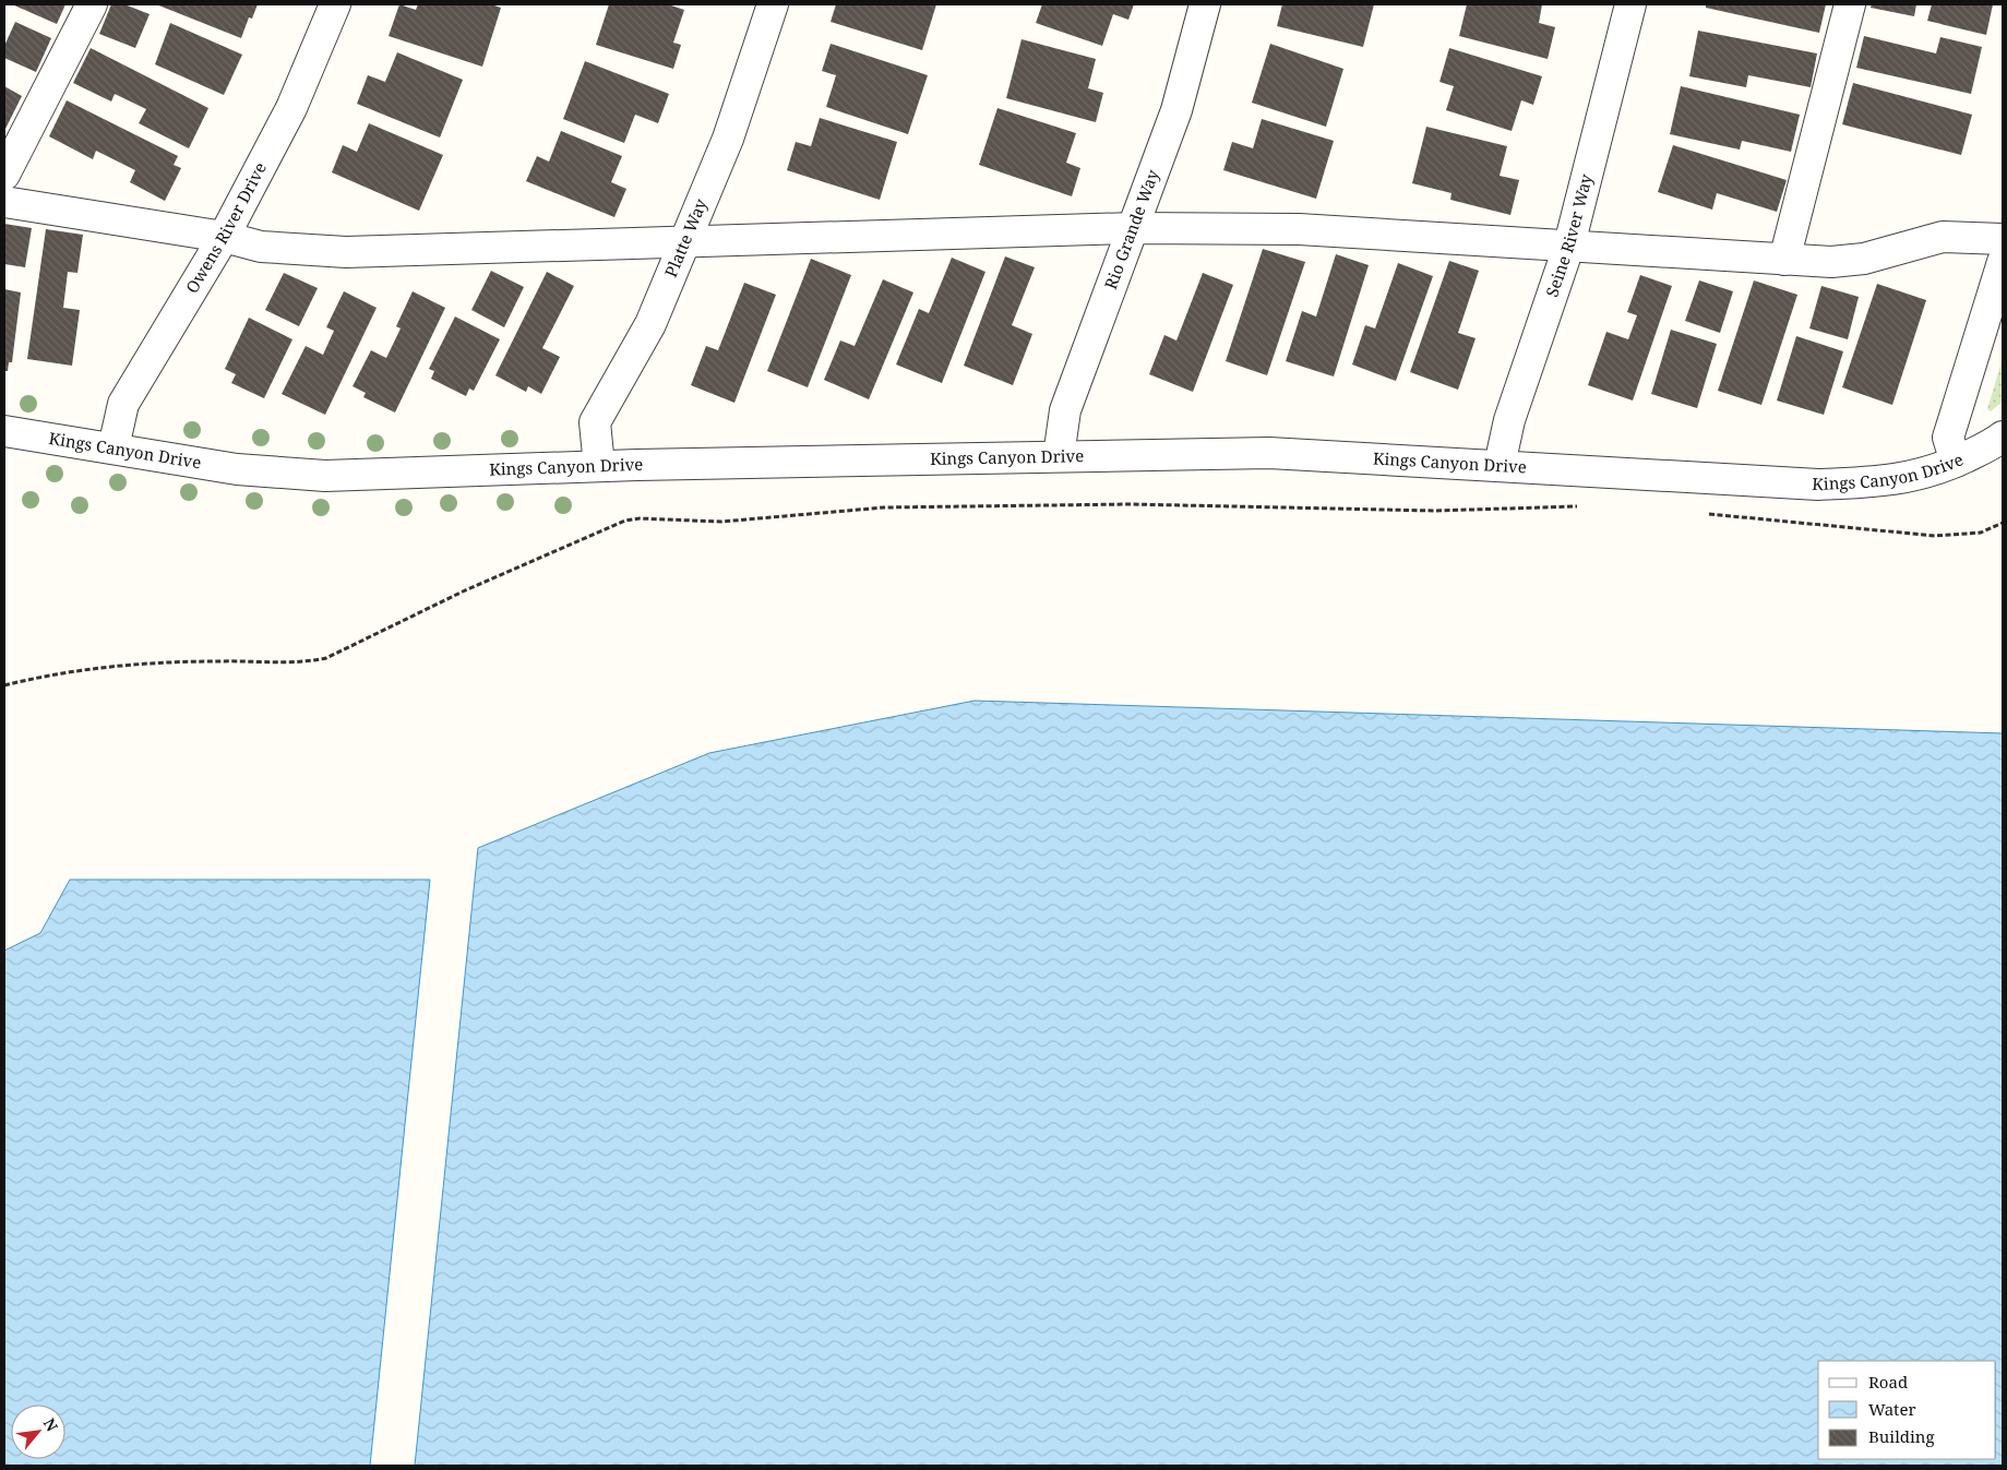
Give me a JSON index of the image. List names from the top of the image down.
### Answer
{
  "streets": {
    "street": [
      "Owens River Drive",
      "Rio Grande Way",
      "Seine River Way",
      "Platte Way",
      "Kings Canyon Drive"
    ]
  },
  "crossings": [
    ["Owens River Drive", "Kings Canyon Drive"],
    ["Rio Grande Way", "Kings Canyon Drive"],
    ["Seine River Way", "Kings Canyon Drive"],
    ["Platte Way", "Kings Canyon Drive"]
  ],
  "legend": ["Road", "Water", "Building"],
  "north": "top right"
}
